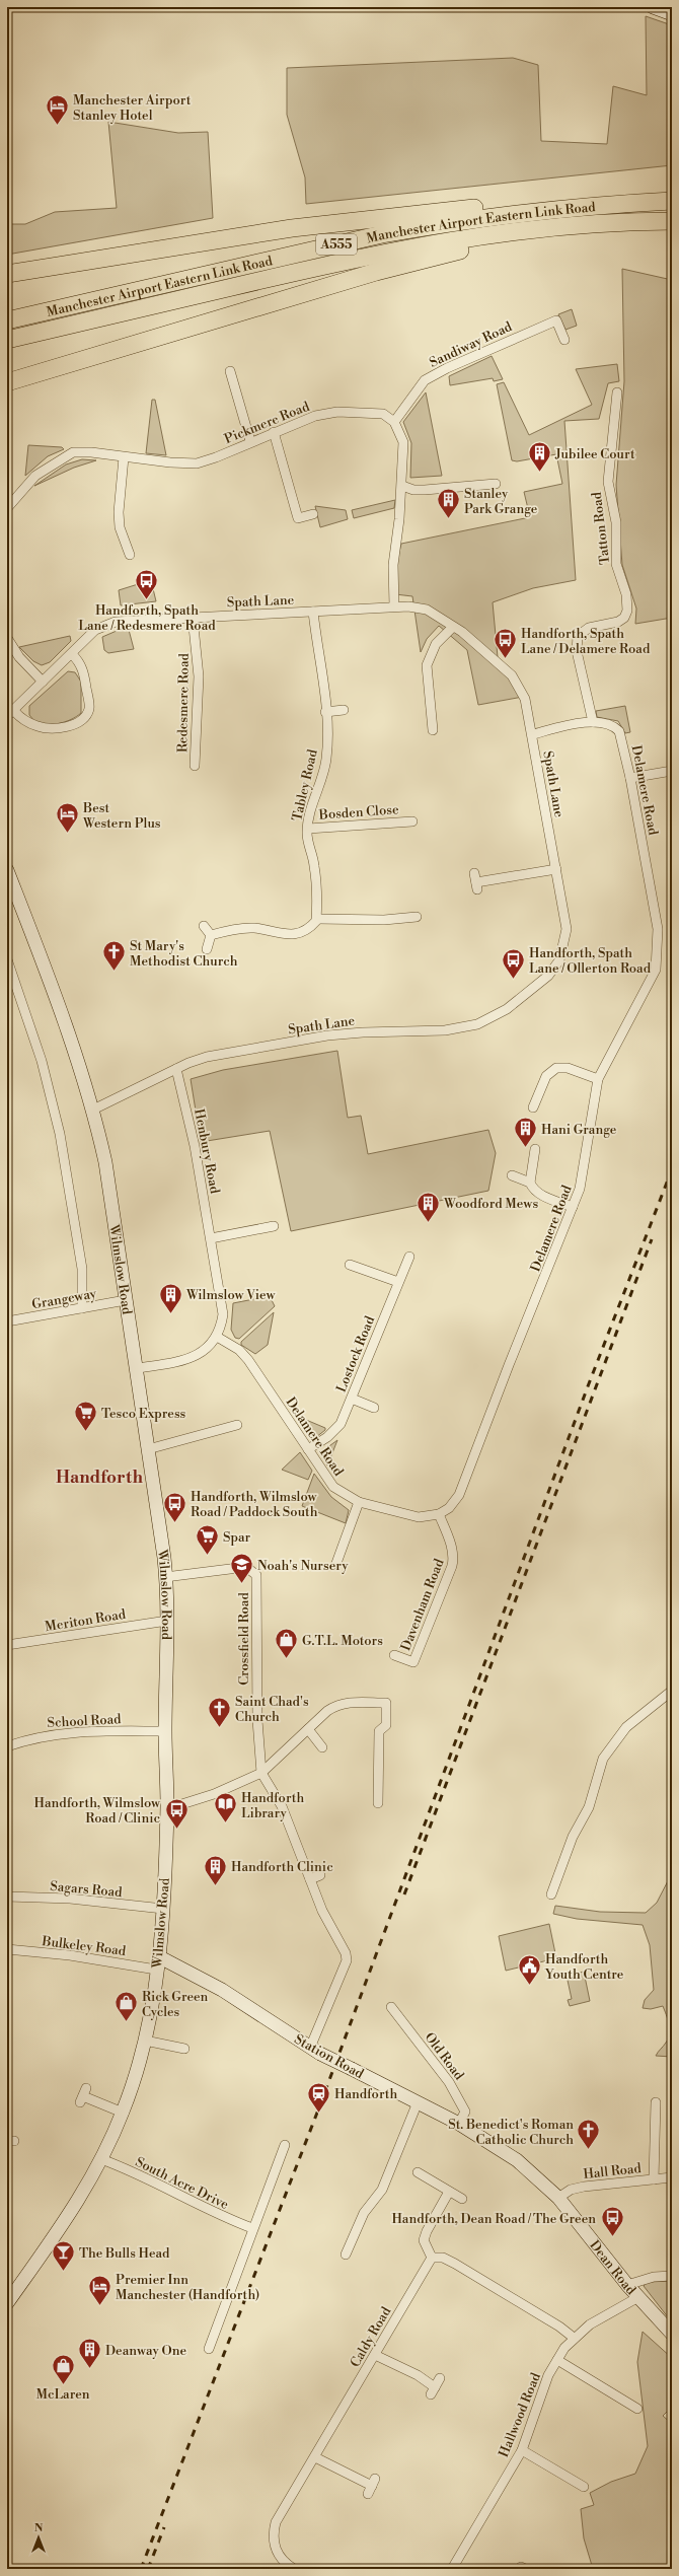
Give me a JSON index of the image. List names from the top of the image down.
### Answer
{
  "streets": {
    "highway": ["Manchester Airport Eastern Link Road", "A555"],
    "main road": ["Wilmslow Road", "Station Road", "Dean Road"],
    "street": [
      "Sandiway Road",
      "Pickmere Road",
      "Tatton Road",
      "Spath Lane",
      "Redesmere Road",
      "Tabley Road",
      "Delamere Road",
      "Bosden Close",
      "Henbury Road",
      "Grangeway",
      "Lostock Road",
      "Davenham Road",
      "Meriton Road",
      "Crossfield Road",
      "School Road",
      "Sagars Road",
      "Bulkeley Road",
      "Old Road",
      "Hall Road",
      "South Acre Drive",
      "Caldy Road",
      "Hallwood Road"
    ]
  },
  "crossings": [
    ["Manchester Airport Eastern Link Road", "A555"],
    ["Sandiway Road", "Pickmere Road"],
    ["Tatton Road", "Delamere Road"],
    ["Spath Lane", "Redesmere Road"],
    ["Spath Lane", "Tabley Road"],
    ["Spath Lane", "Delamere Road"],
    ["Spath Lane", "Henbury Road"],
    ["Spath Lane", "Wilmslow Road"],
    ["Tabley Road", "Bosden Close"],
    ["Delamere Road", "Henbury Road"],
    ["Delamere Road", "Lostock Road"],
    ["Delamere Road", "Davenham Road"],
    ["Wilmslow Road", "Grangeway"],
    ["Wilmslow Road", "Meriton Road"],
    ["Wilmslow Road", "Crossfield Road"],
    ["Wilmslow Road", "School Road"],
    ["Wilmslow Road", "Sagars Road"],
    ["Wilmslow Road", "Bulkeley Road"],
    ["Wilmslow Road", "Station Road"],
    ["Wilmslow Road", "South Acre Drive"],
    ["Bulkeley Road", "Station Road"],
    ["Station Road", "Old Road"],
    ["Station Road", "Hall Road"],
    ["Station Road", "Dean Road"],
    ["Hall Road", "Dean Road"],
    ["Dean Road", "Hallwood Road"]
  ],
  "districts": ["Handforth"],
  "places": {
    "hotel": ["Manchester Airport Stanley Hotel", "Best Western Plus", "Premier Inn Manchester (Handforth)"],
    "building": [
      "Jubilee Court",
      "Stanley Park Grange",
      "Hani Grange",
      "Woodford Mews",
      "Wilmslow View",
      "Handforth Clinic",
      "Deanway One"
    ],
    "bus stop": [
      "Handforth, Spath Lane / Redesmere Road",
      "Handforth, Spath Lane / Delamere Road",
      "Handforth, Spath Lane / Ollerton Road",
      "Handforth, Wilmslow Road / Paddock South",
      "Handforth, Wilmslow Road / Clinic",
      "Handforth, Dean Road / The Green"
    ],
    "church": ["St Mary's Methodist Church", "Saint Chad's Church", "St. Benedict's Roman Catholic Church"],
    "supermarket": ["Tesco Express", "Spar"],
    "school or university": ["Noah's Nursery"],
    "shop": ["G.T.L. Motors", "Rick Green Cycles", "McLaren"],
    "library": ["Handforth Library"],
    "public building": ["Handforth Youth Centre"],
    "station": ["Handforth"],
    "bar": ["The Bulls Head"]
  },
  "north": "top"
}
